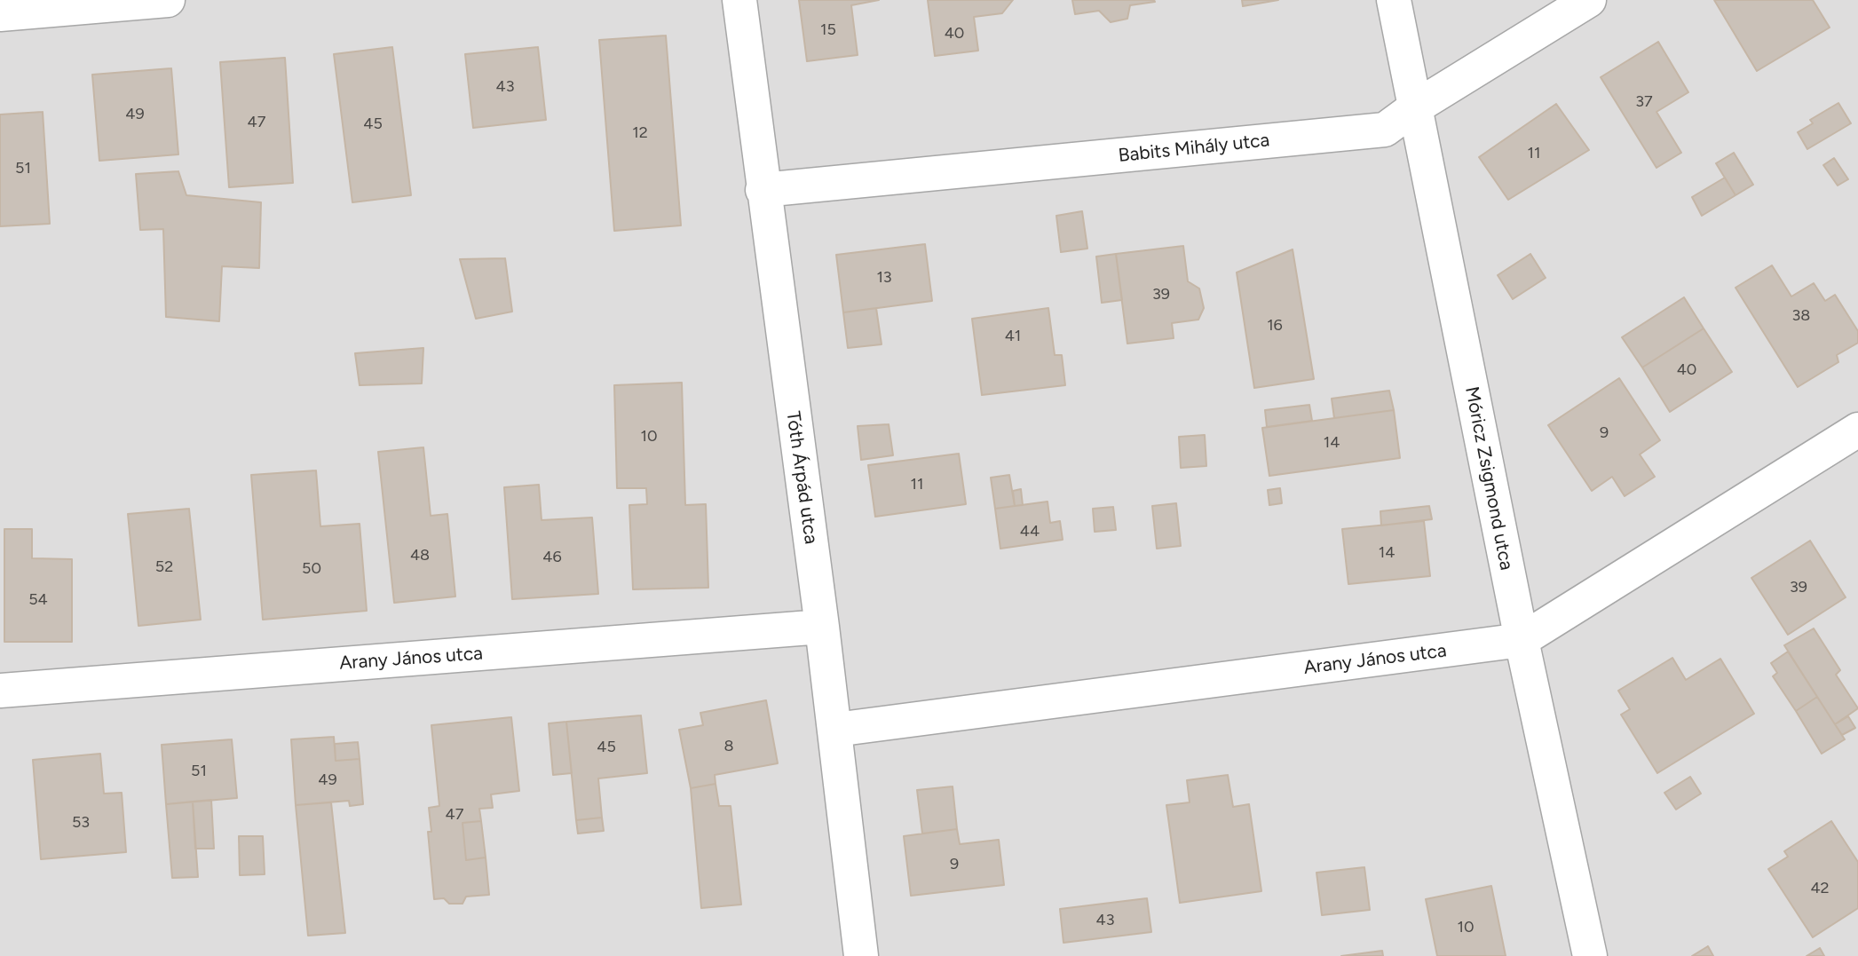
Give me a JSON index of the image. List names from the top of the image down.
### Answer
{
  "streets": {
    "street": [
      "Babits Mihály utca",
      "Tóth Árpád utca",
      "Móricz Zsigmond utca",
      "Arany János utca"
    ]
  },
  "crossings": [
    ["Babits Mihály utca", "Tóth Árpád utca"],
    ["Babits Mihály utca", "Móricz Zsigmond utca"],
    ["Tóth Árpád utca", "Arany János utca"],
    ["Móricz Zsigmond utca", "Arany János utca"]
  ],
  "house_numbers": [
    "15",
    "40",
    "43",
    "37",
    "49",
    "47",
    "45",
    "12",
    "11",
    "51",
    "13",
    "39",
    "38",
    "16",
    "41",
    "40",
    "9",
    "10",
    "14",
    "11",
    "44",
    "14",
    "48",
    "46",
    "52",
    "50",
    "39",
    "54",
    "8",
    "45",
    "51",
    "49",
    "47",
    "53",
    "9",
    "42",
    "43",
    "10"
  ]
}
